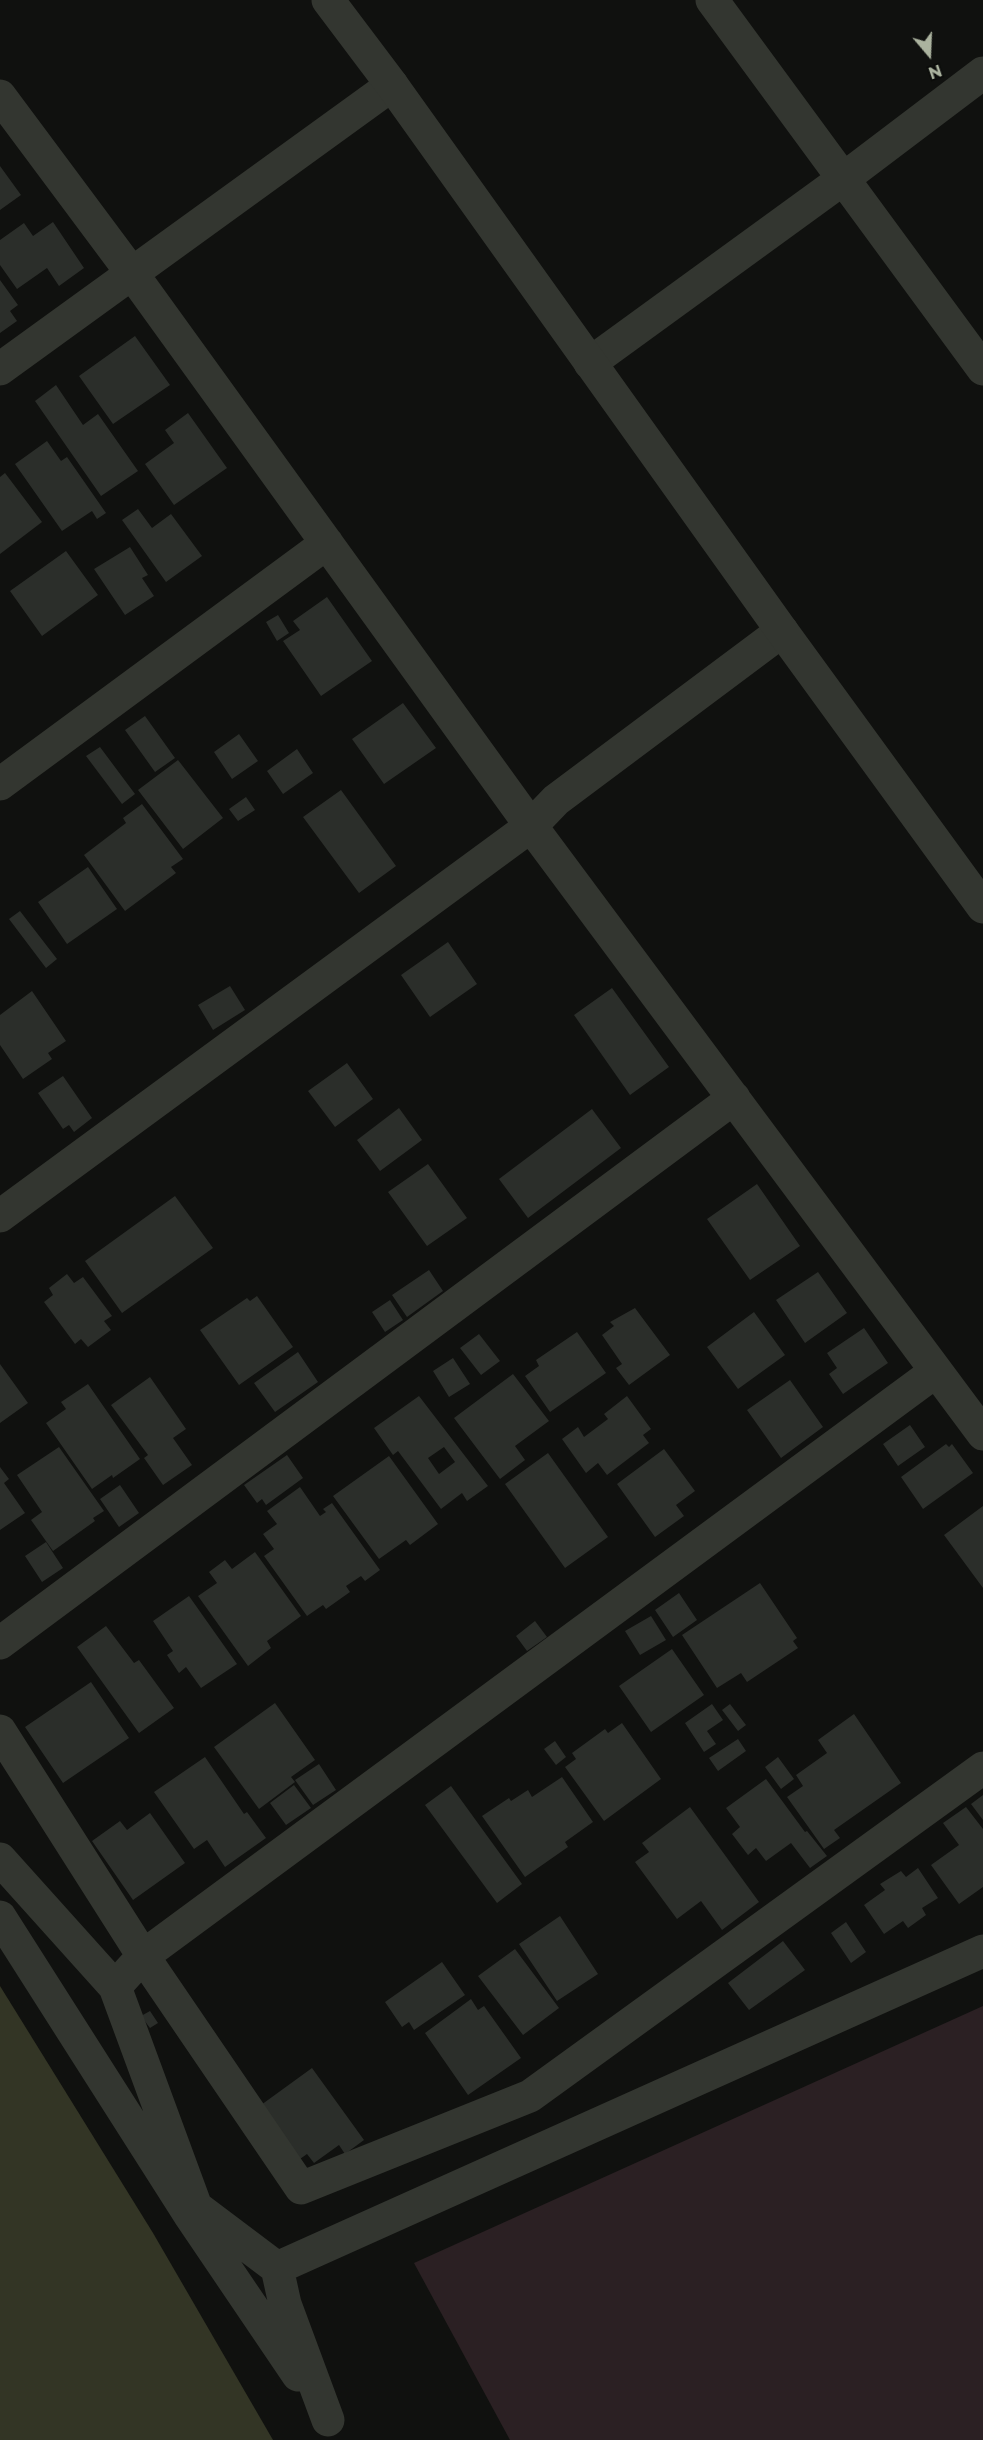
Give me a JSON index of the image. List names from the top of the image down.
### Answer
{
  "north": "bottom"
}
